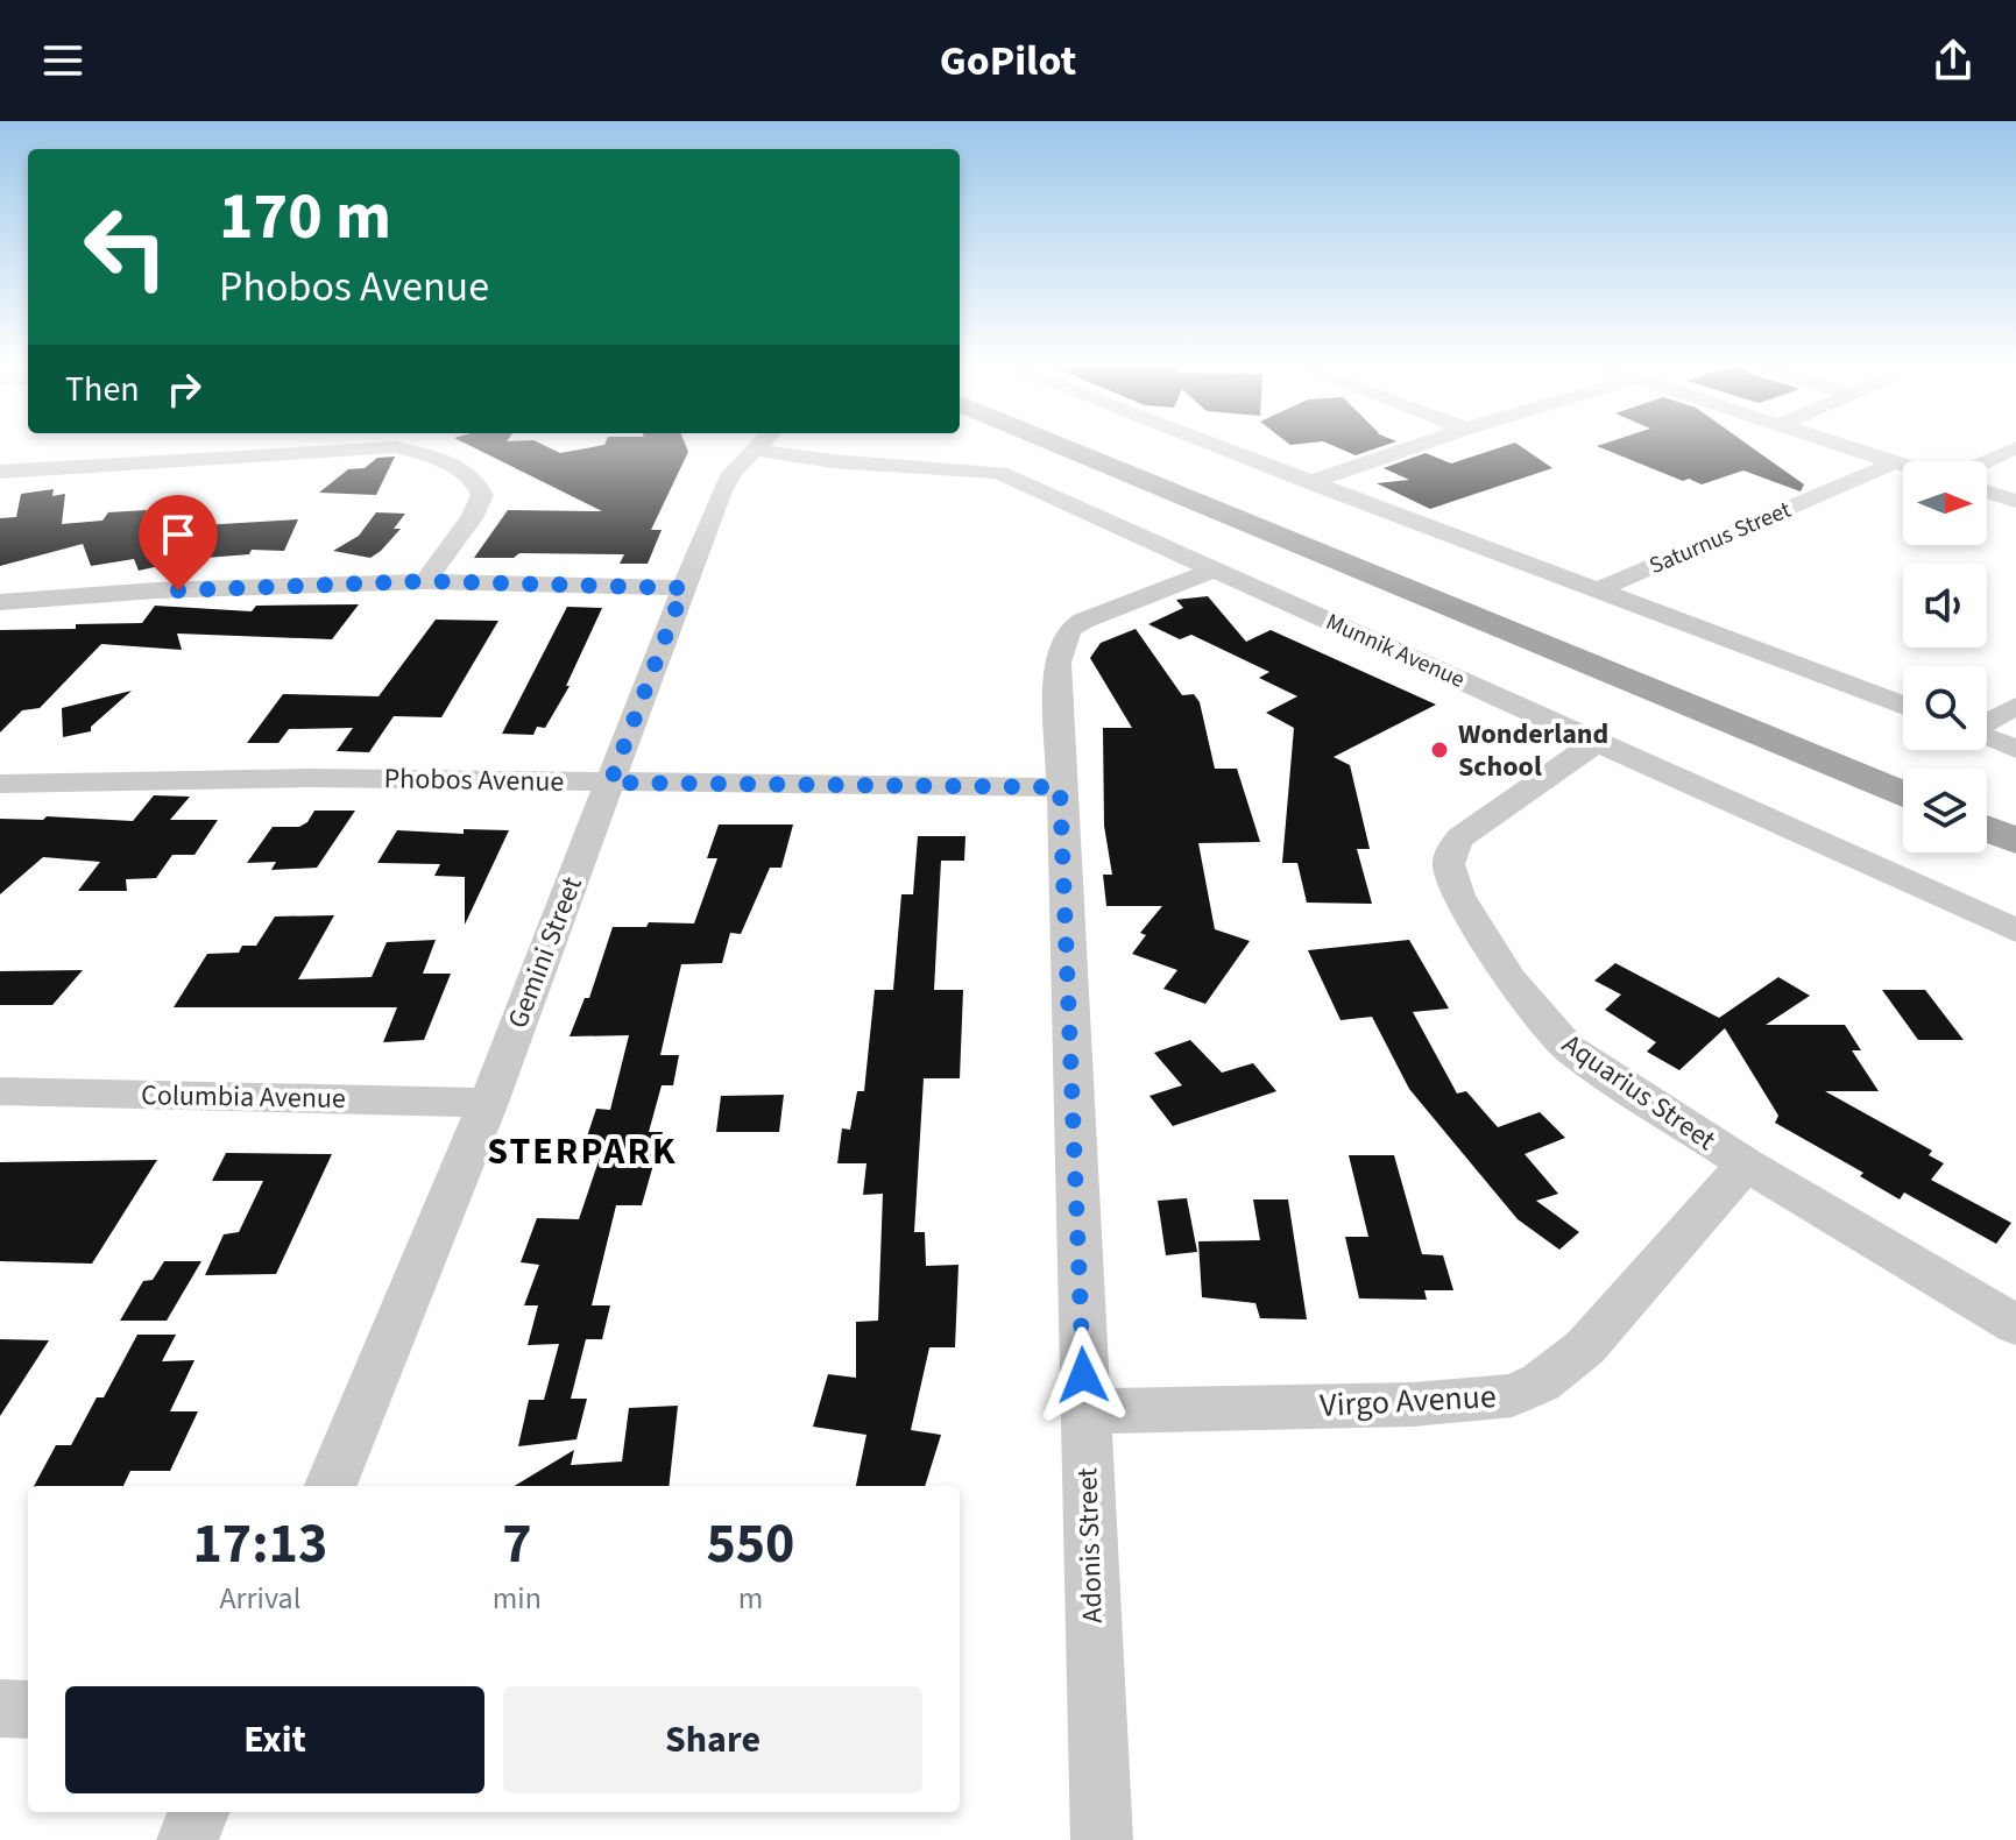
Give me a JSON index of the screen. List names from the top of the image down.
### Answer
{
  "streets": {
    "street": [
      "Saturnus Street",
      "Munnik Avenue",
      "Phobos Avenue",
      "Gemini Street",
      "Aquarius Street",
      "Columbia Avenue",
      "Virgo Avenue",
      "Adonis Street"
    ]
  },
  "crossings": [
    ["Munnik Avenue", "Aquarius Street"],
    ["Munnik Avenue", "Adonis Street"],
    ["Phobos Avenue", "Gemini Street"],
    ["Phobos Avenue", "Adonis Street"],
    ["Gemini Street", "Columbia Avenue"],
    ["Aquarius Street", "Virgo Avenue"],
    ["Virgo Avenue", "Adonis Street"]
  ],
  "districts": ["STERPARK"],
  "places": ["Wonderland School"],
  "north": "right",
  "page": {
    "header": "GoPilot",
    "turn": ["170 m", "Phobos Avenue"],
    "then": "Then",
    "eta": [
      "17:13",
      "Arrival",
      "7",
      "min",
      "550",
      "m"
    ],
    "buttons": ["Exit", "Share"]
  }
}
